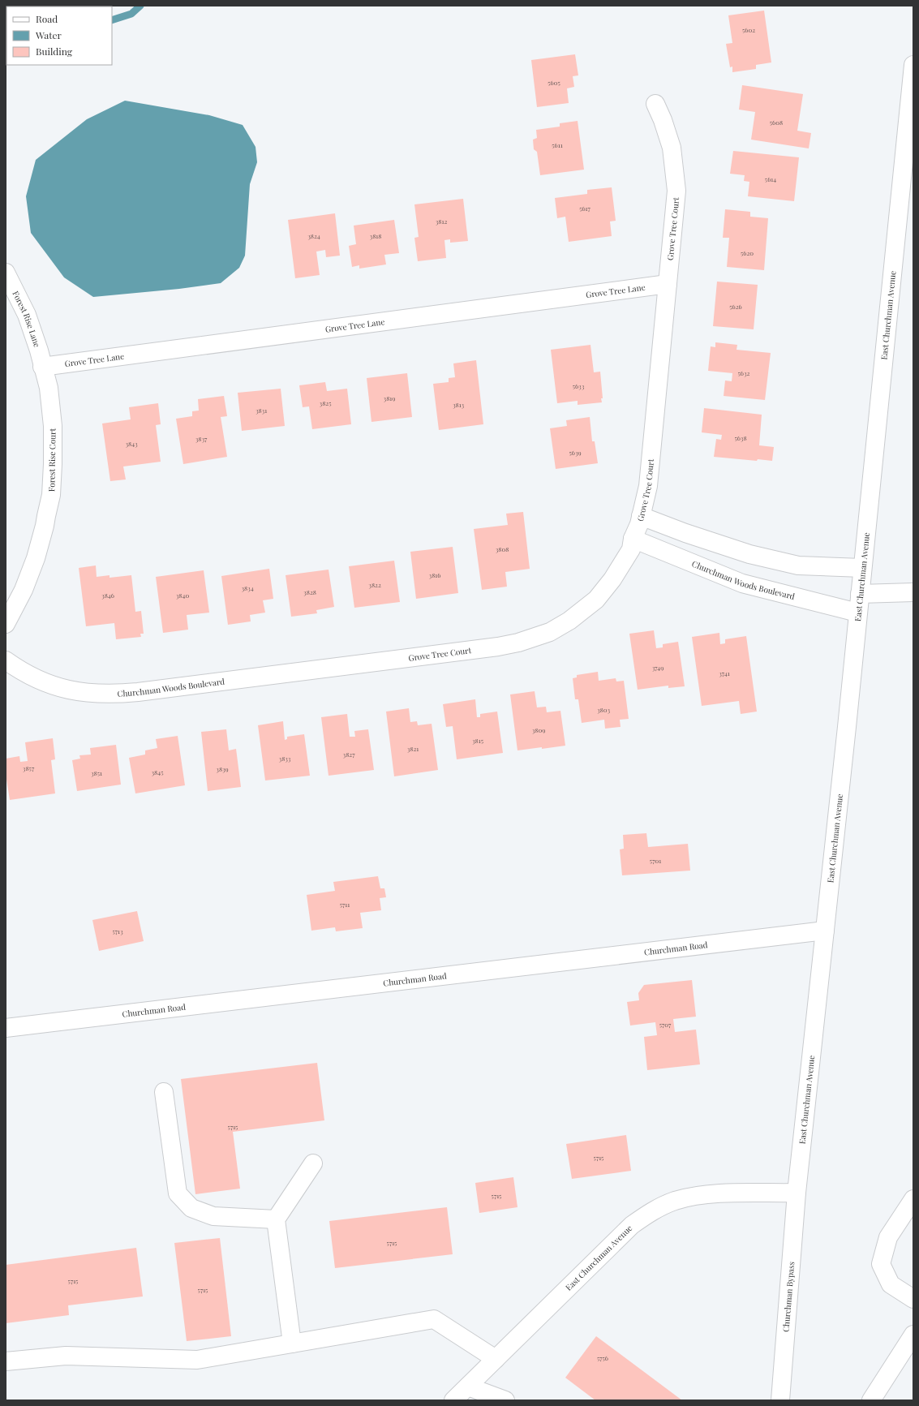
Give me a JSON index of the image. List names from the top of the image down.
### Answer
{
  "streets": {
    "street": [
      "Grove Tree Court",
      "Grove Tree Lane",
      "East Churchman Avenue",
      "Forest Rise Lane",
      "Forest Rise Court",
      "Churchman Woods Boulevard",
      "Churchman Road",
      "Churchman Bypass"
    ]
  },
  "crossings": [
    ["Grove Tree Court", "Grove Tree Lane"],
    ["Grove Tree Court", "Churchman Woods Boulevard"],
    ["Grove Tree Lane", "Forest Rise Lane"],
    ["Grove Tree Lane", "Forest Rise Court"],
    ["East Churchman Avenue", "Churchman Woods Boulevard"],
    ["East Churchman Avenue", "Churchman Road"],
    ["East Churchman Avenue", "Churchman Bypass"],
    ["Forest Rise Lane", "Forest Rise Court"]
  ],
  "house_numbers": [
    "5602",
    "5605",
    "5608",
    "5611",
    "5614",
    "5617",
    "3812",
    "3824",
    "3818",
    "5620",
    "5626",
    "5632",
    "5633",
    "3819",
    "3825",
    "3813",
    "3831",
    "5638",
    "3837",
    "3843",
    "5639",
    "3808",
    "3816",
    "3822",
    "3834",
    "3828",
    "3846",
    "3840",
    "3749",
    "3741",
    "3803",
    "3809",
    "3815",
    "3821",
    "3827",
    "3833",
    "3857",
    "3839",
    "3845",
    "3851",
    "5701",
    "5711",
    "5713",
    "5707",
    "5715",
    "5715",
    "5715",
    "5715",
    "5715",
    "5715",
    "5756"
  ],
  "legend": ["Road", "Water", "Building"]
}
